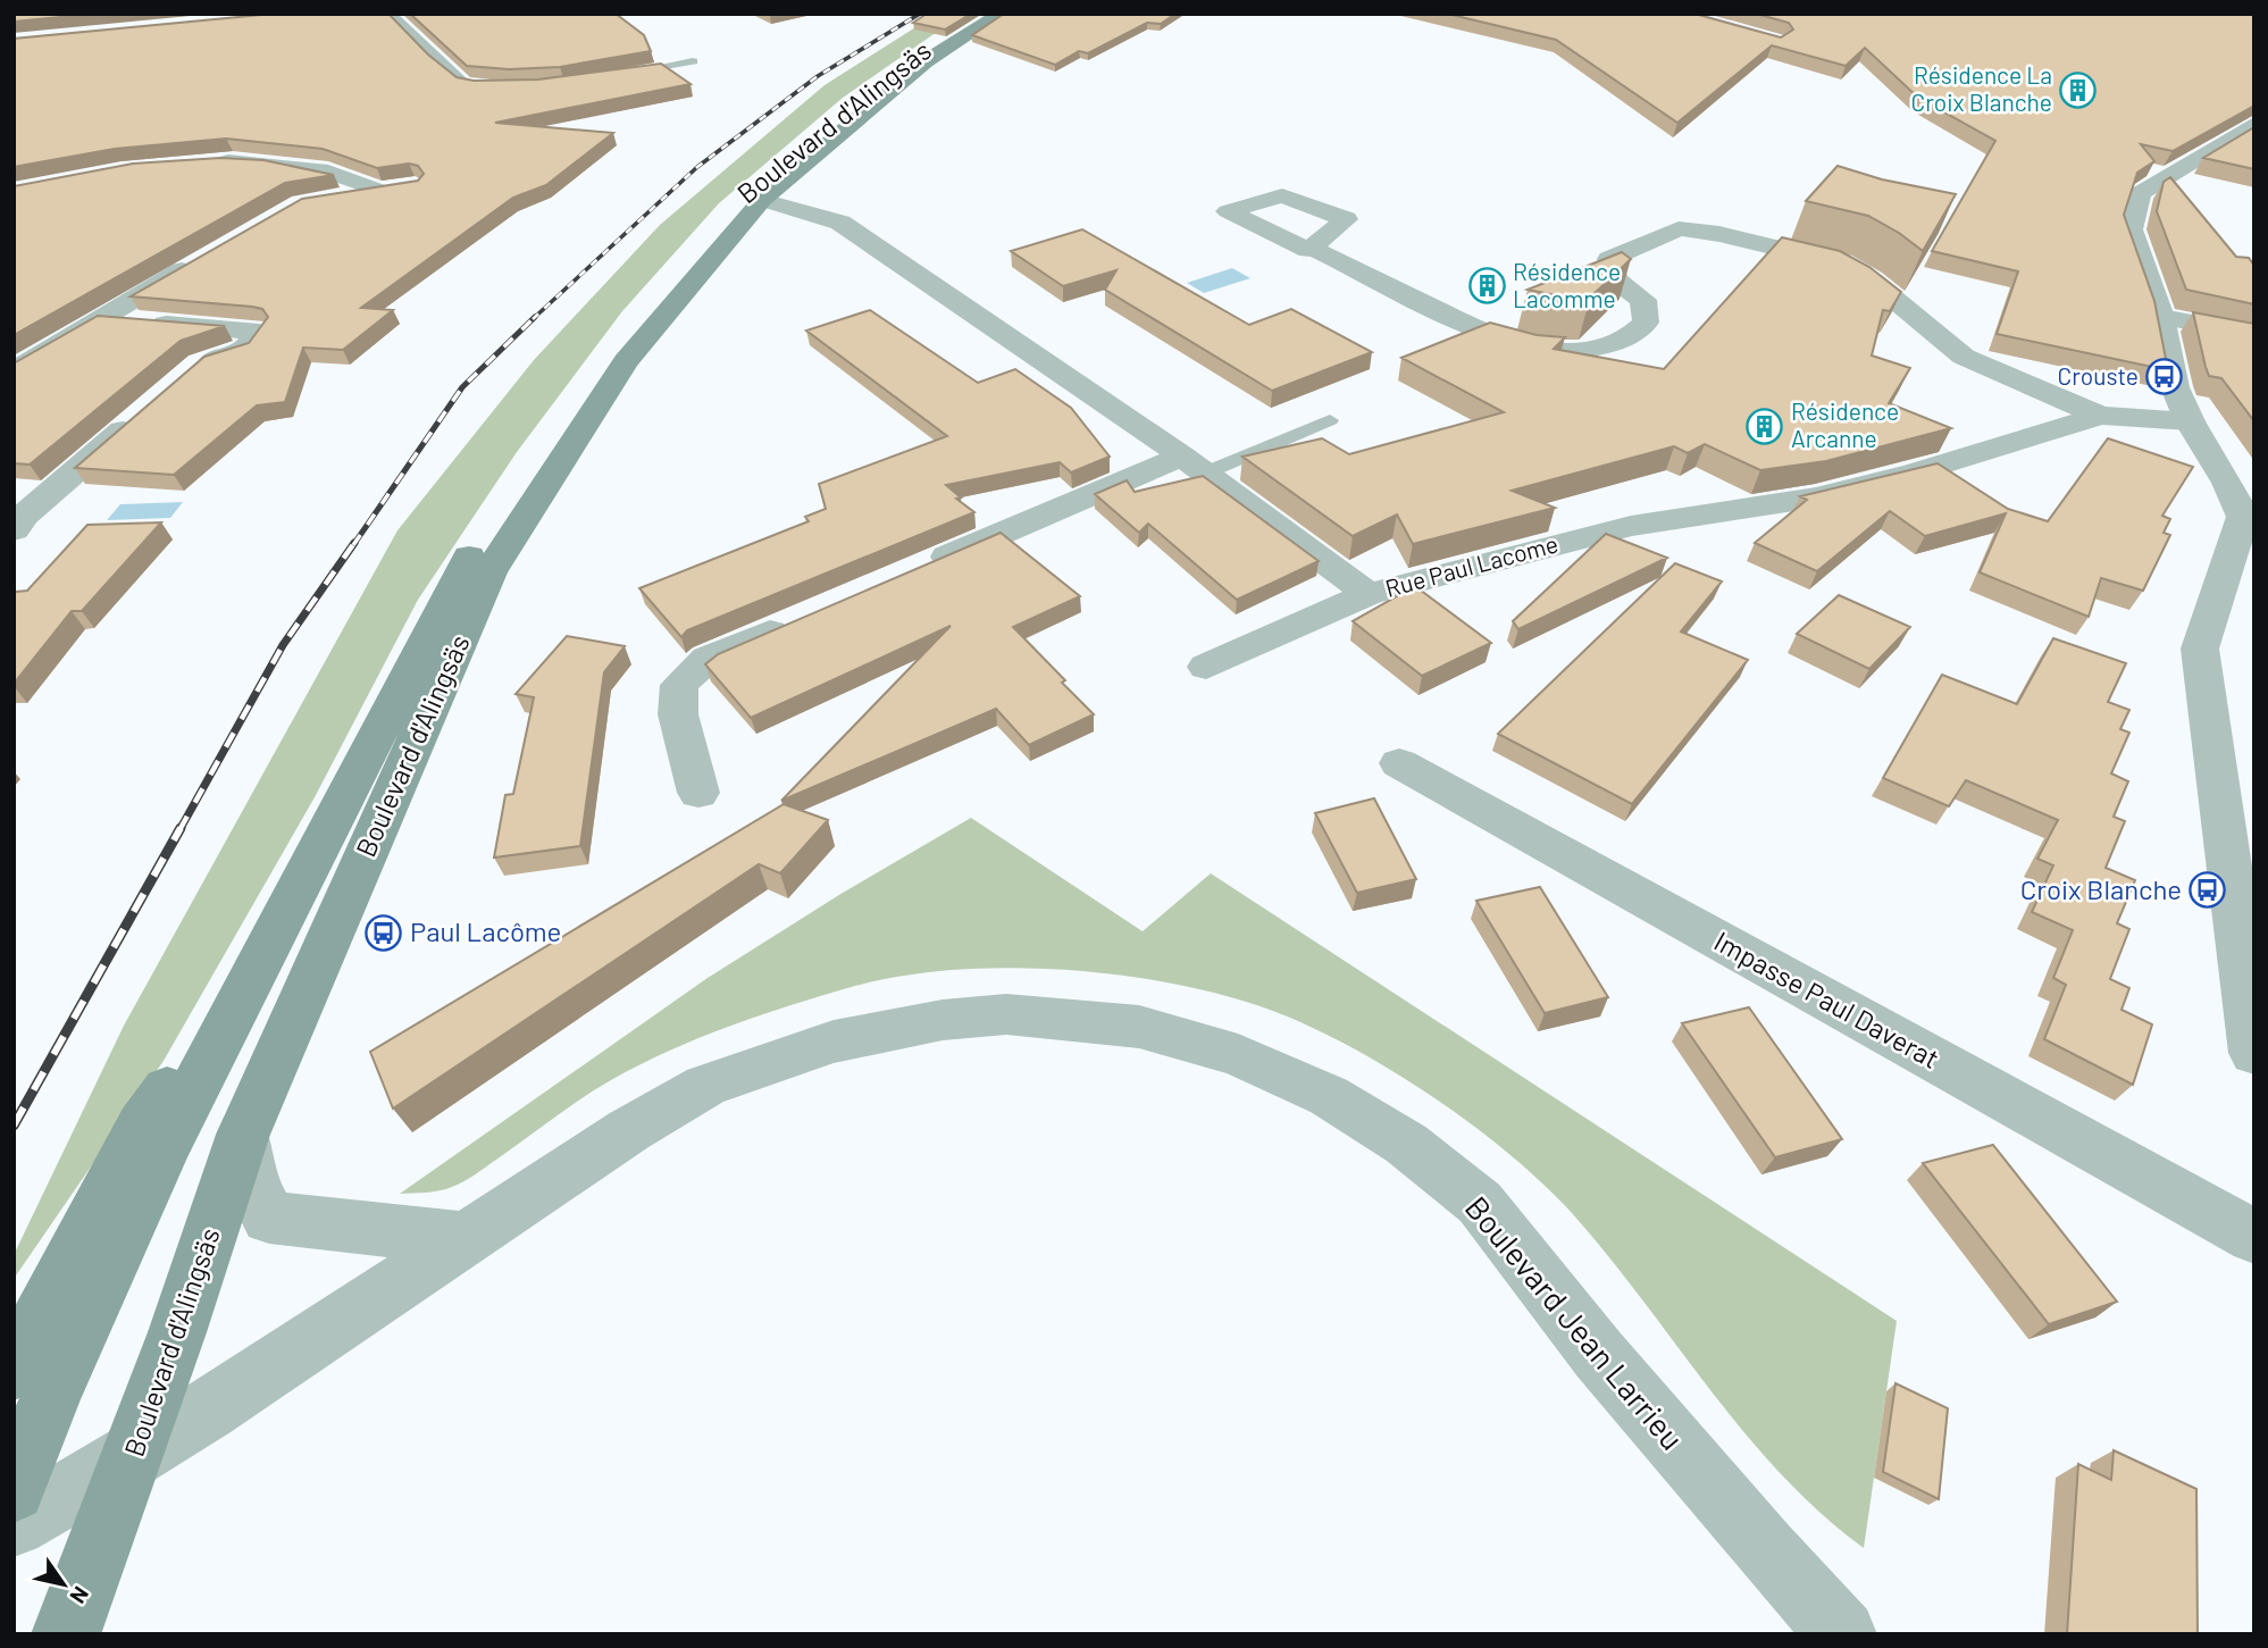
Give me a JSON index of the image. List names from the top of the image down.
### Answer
{
  "streets": {
    "main road": ["Boulevard d'Alingsäs"],
    "street": ["Rue Paul Lacome", "Impasse Paul Daverat", "Boulevard Jean Larrieu"]
  },
  "crossings": [
    ["Boulevard d'Alingsäs", "Rue Paul Lacome"],
    ["Boulevard d'Alingsäs", "Boulevard Jean Larrieu"]
  ],
  "places": {
    "building": ["Résidence La Croix Blanche", "Résidence Lacomme", "Résidence Arcanne"],
    "bus stop": ["Crouste", "Croix Blanche", "Paul Lacôme"]
  },
  "north": "bottom right"
}
